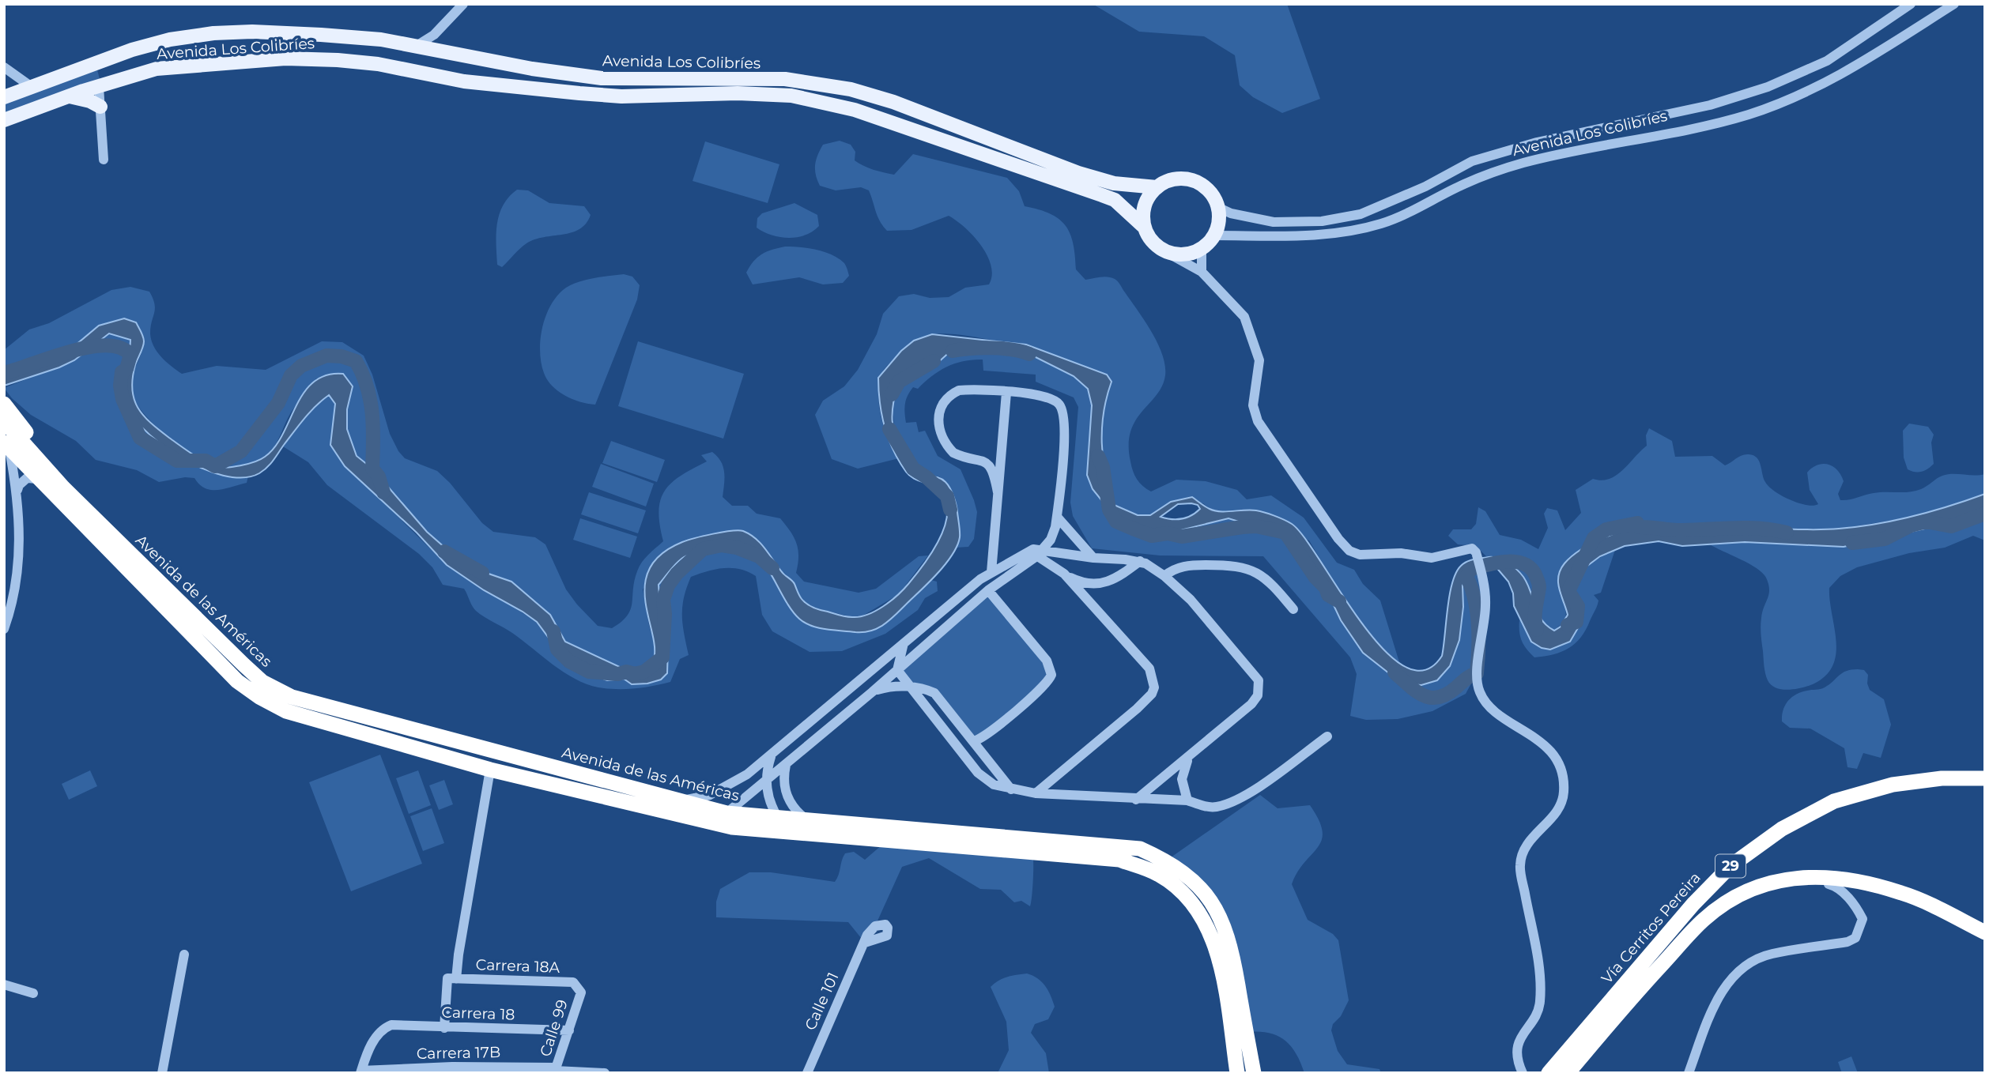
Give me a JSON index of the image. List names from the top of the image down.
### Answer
{
  "streets": {
    "highway": ["Avenida de las Américas", "29", "Vía Cerritos Pereira"],
    "main road": ["Avenida Los Colibríes"],
    "street": [
      "Carrera 18A",
      "Calle 101",
      "Carrera 18",
      "Calle 99",
      "Carrera 17B"
    ]
  },
  "crossings": [
    ["Carrera 18A", "Calle 99"],
    ["Carrera 18", "Calle 99"],
    ["Carrera 18", "Carrera 17B"],
    ["Calle 99", "Carrera 17B"]
  ]
}
